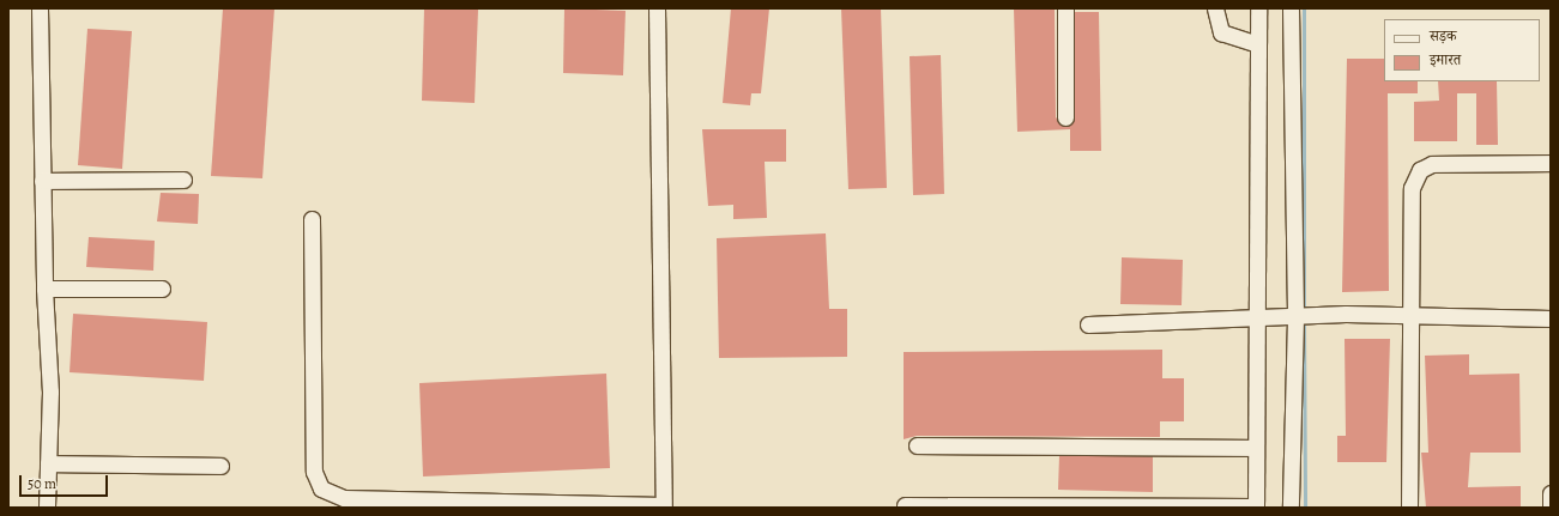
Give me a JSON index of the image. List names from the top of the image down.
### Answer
{
  "legend": ["सड़क", "इमारत"],
  "scale_bar": "50 m"
}
